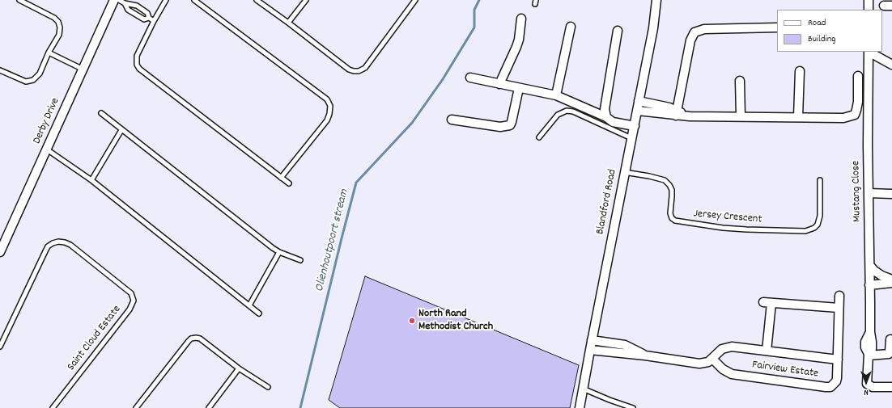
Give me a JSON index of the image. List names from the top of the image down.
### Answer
{
  "streets": {
    "street": [
      "Derby Drive",
      "Mustang Close",
      "Blandford Road",
      "Fairview Estate"
    ],
    "lane": ["Jersey Crescent", "Saint Cloud Estate"]
  },
  "crossings": [
    ["Blandford Road", "Jersey Crescent"],
    ["Blandford Road", "Fairview Estate"]
  ],
  "water": ["Olienhoutpoort stream"],
  "places": ["North Rand Methodist Church"],
  "legend": ["Road", "Building"],
  "north": "bottom"
}
